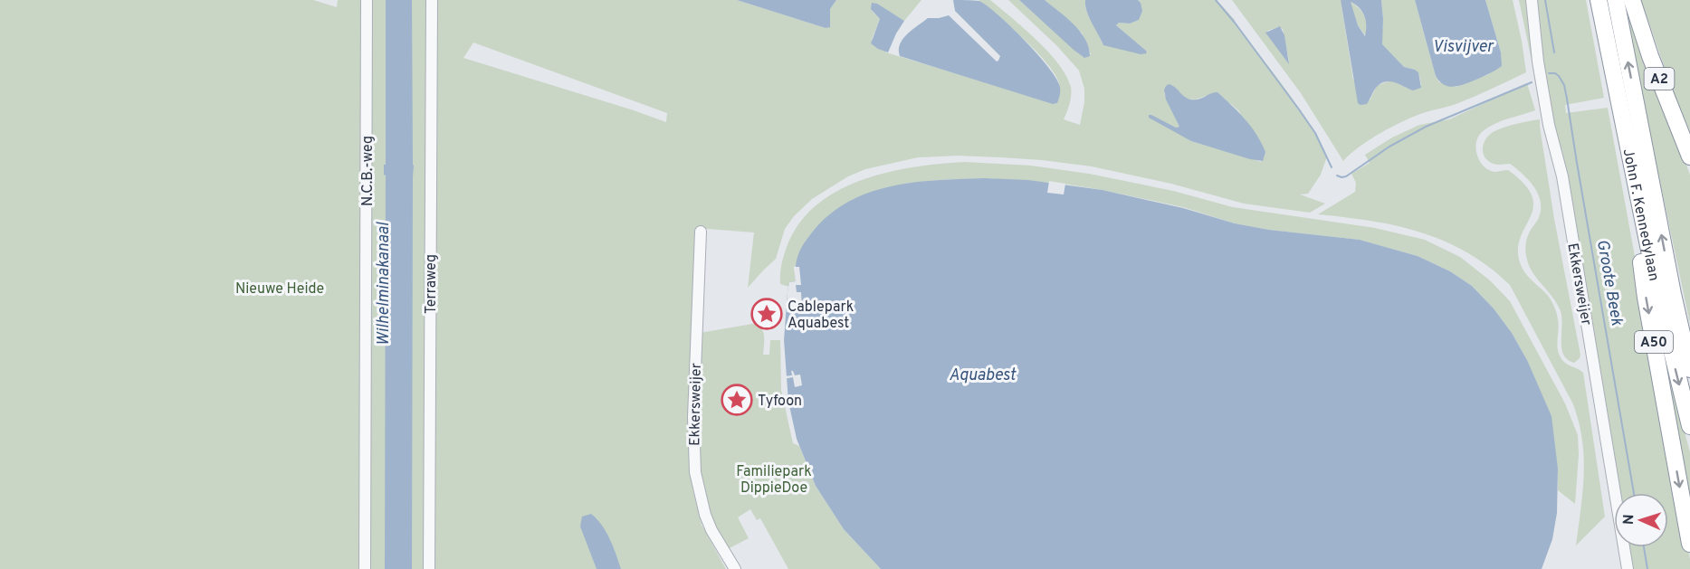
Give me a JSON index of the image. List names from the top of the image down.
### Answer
{
  "streets": {
    "highway": ["A2", "John F. Kennedylaan", "A50"],
    "street": ["N.C.B.-weg", "Terraweg", "Ekkersweijer"]
  },
  "crossings": [
    ["John F. Kennedylaan", "A50"]
  ],
  "water": [
    "Visvijver",
    "Groote Beek",
    "Wilhelminakanaal",
    "Aquabest"
  ],
  "parks": ["Nieuwe Heide", "Familiepark DippieDoe"],
  "places": {
    "place": ["Cablepark Aquabest", "Tyfoon"]
  },
  "north": "left"
}
